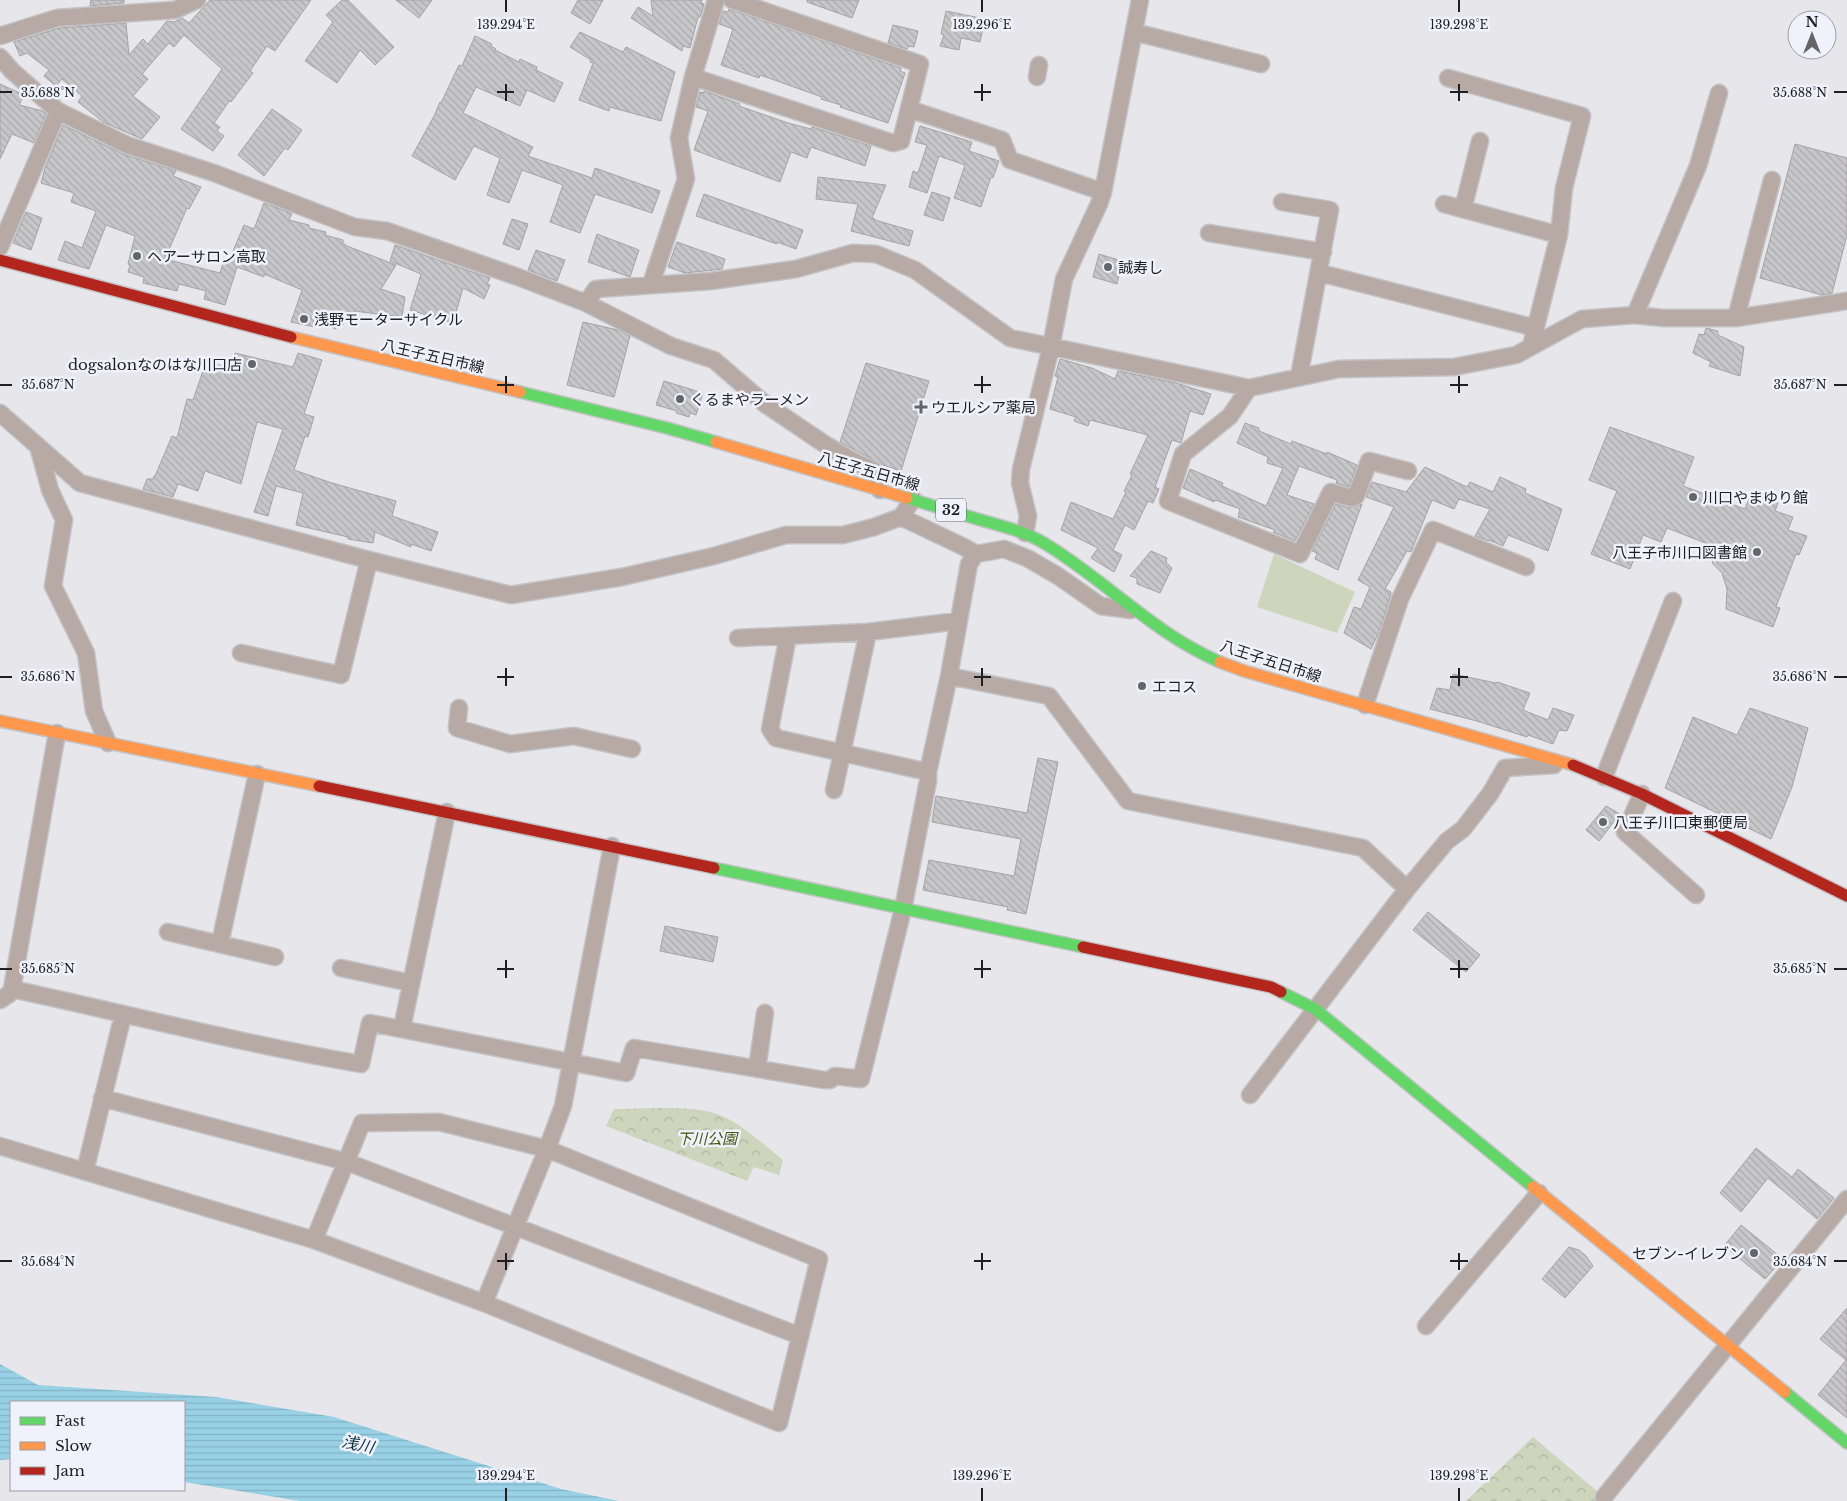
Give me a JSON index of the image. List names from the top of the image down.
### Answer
{
  "streets": {
    "street": ["八王子五日市線", "32"]
  },
  "water": ["浅川"],
  "parks": ["下川公園"],
  "places": {
    "other": [
      "ヘアーサロン高取",
      "誠寿し",
      "浅野モーターサイクル",
      "dogsalonなのはな川口店",
      "くるまやラーメン",
      "川口やまゆり館",
      "八王子市川口図書館",
      "エコス",
      "八王子川口東郵便局",
      "セブン-イレブン"
    ],
    "health": ["ウエルシア薬局"]
  },
  "legend": ["Fast", "Slow", "Jam"],
  "north": "top",
  "coordinates": [
    "139.294°E",
    "139.296°E",
    "139.298°E",
    "35.688°N",
    "35.687°N",
    "35.686°N",
    "35.685°N",
    "35.684°N"
  ]
}
